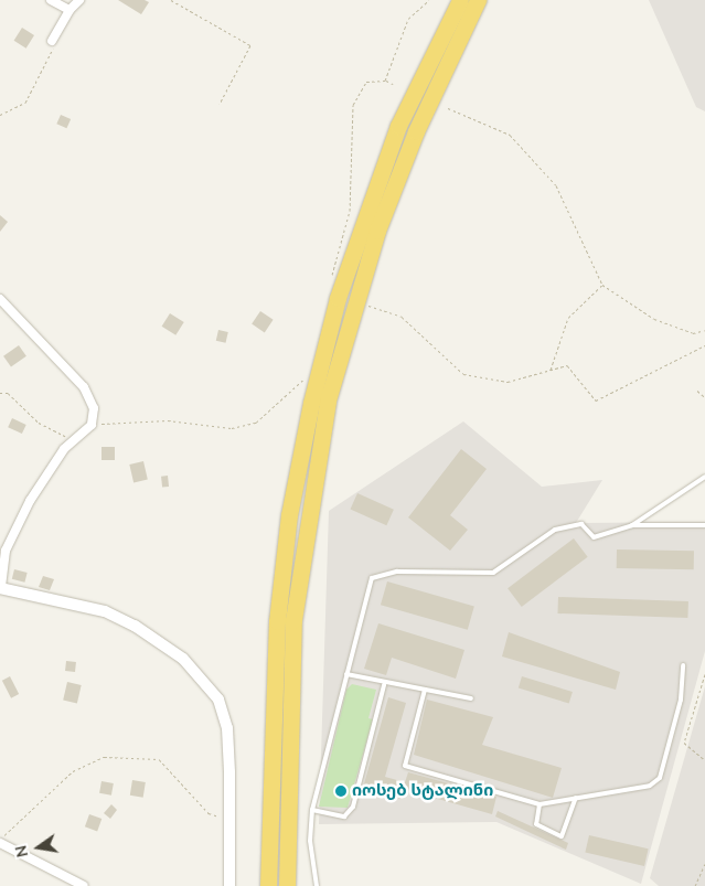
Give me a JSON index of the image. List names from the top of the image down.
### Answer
{
  "places": ["იოსებ სტალინი"],
  "north": "left"
}
